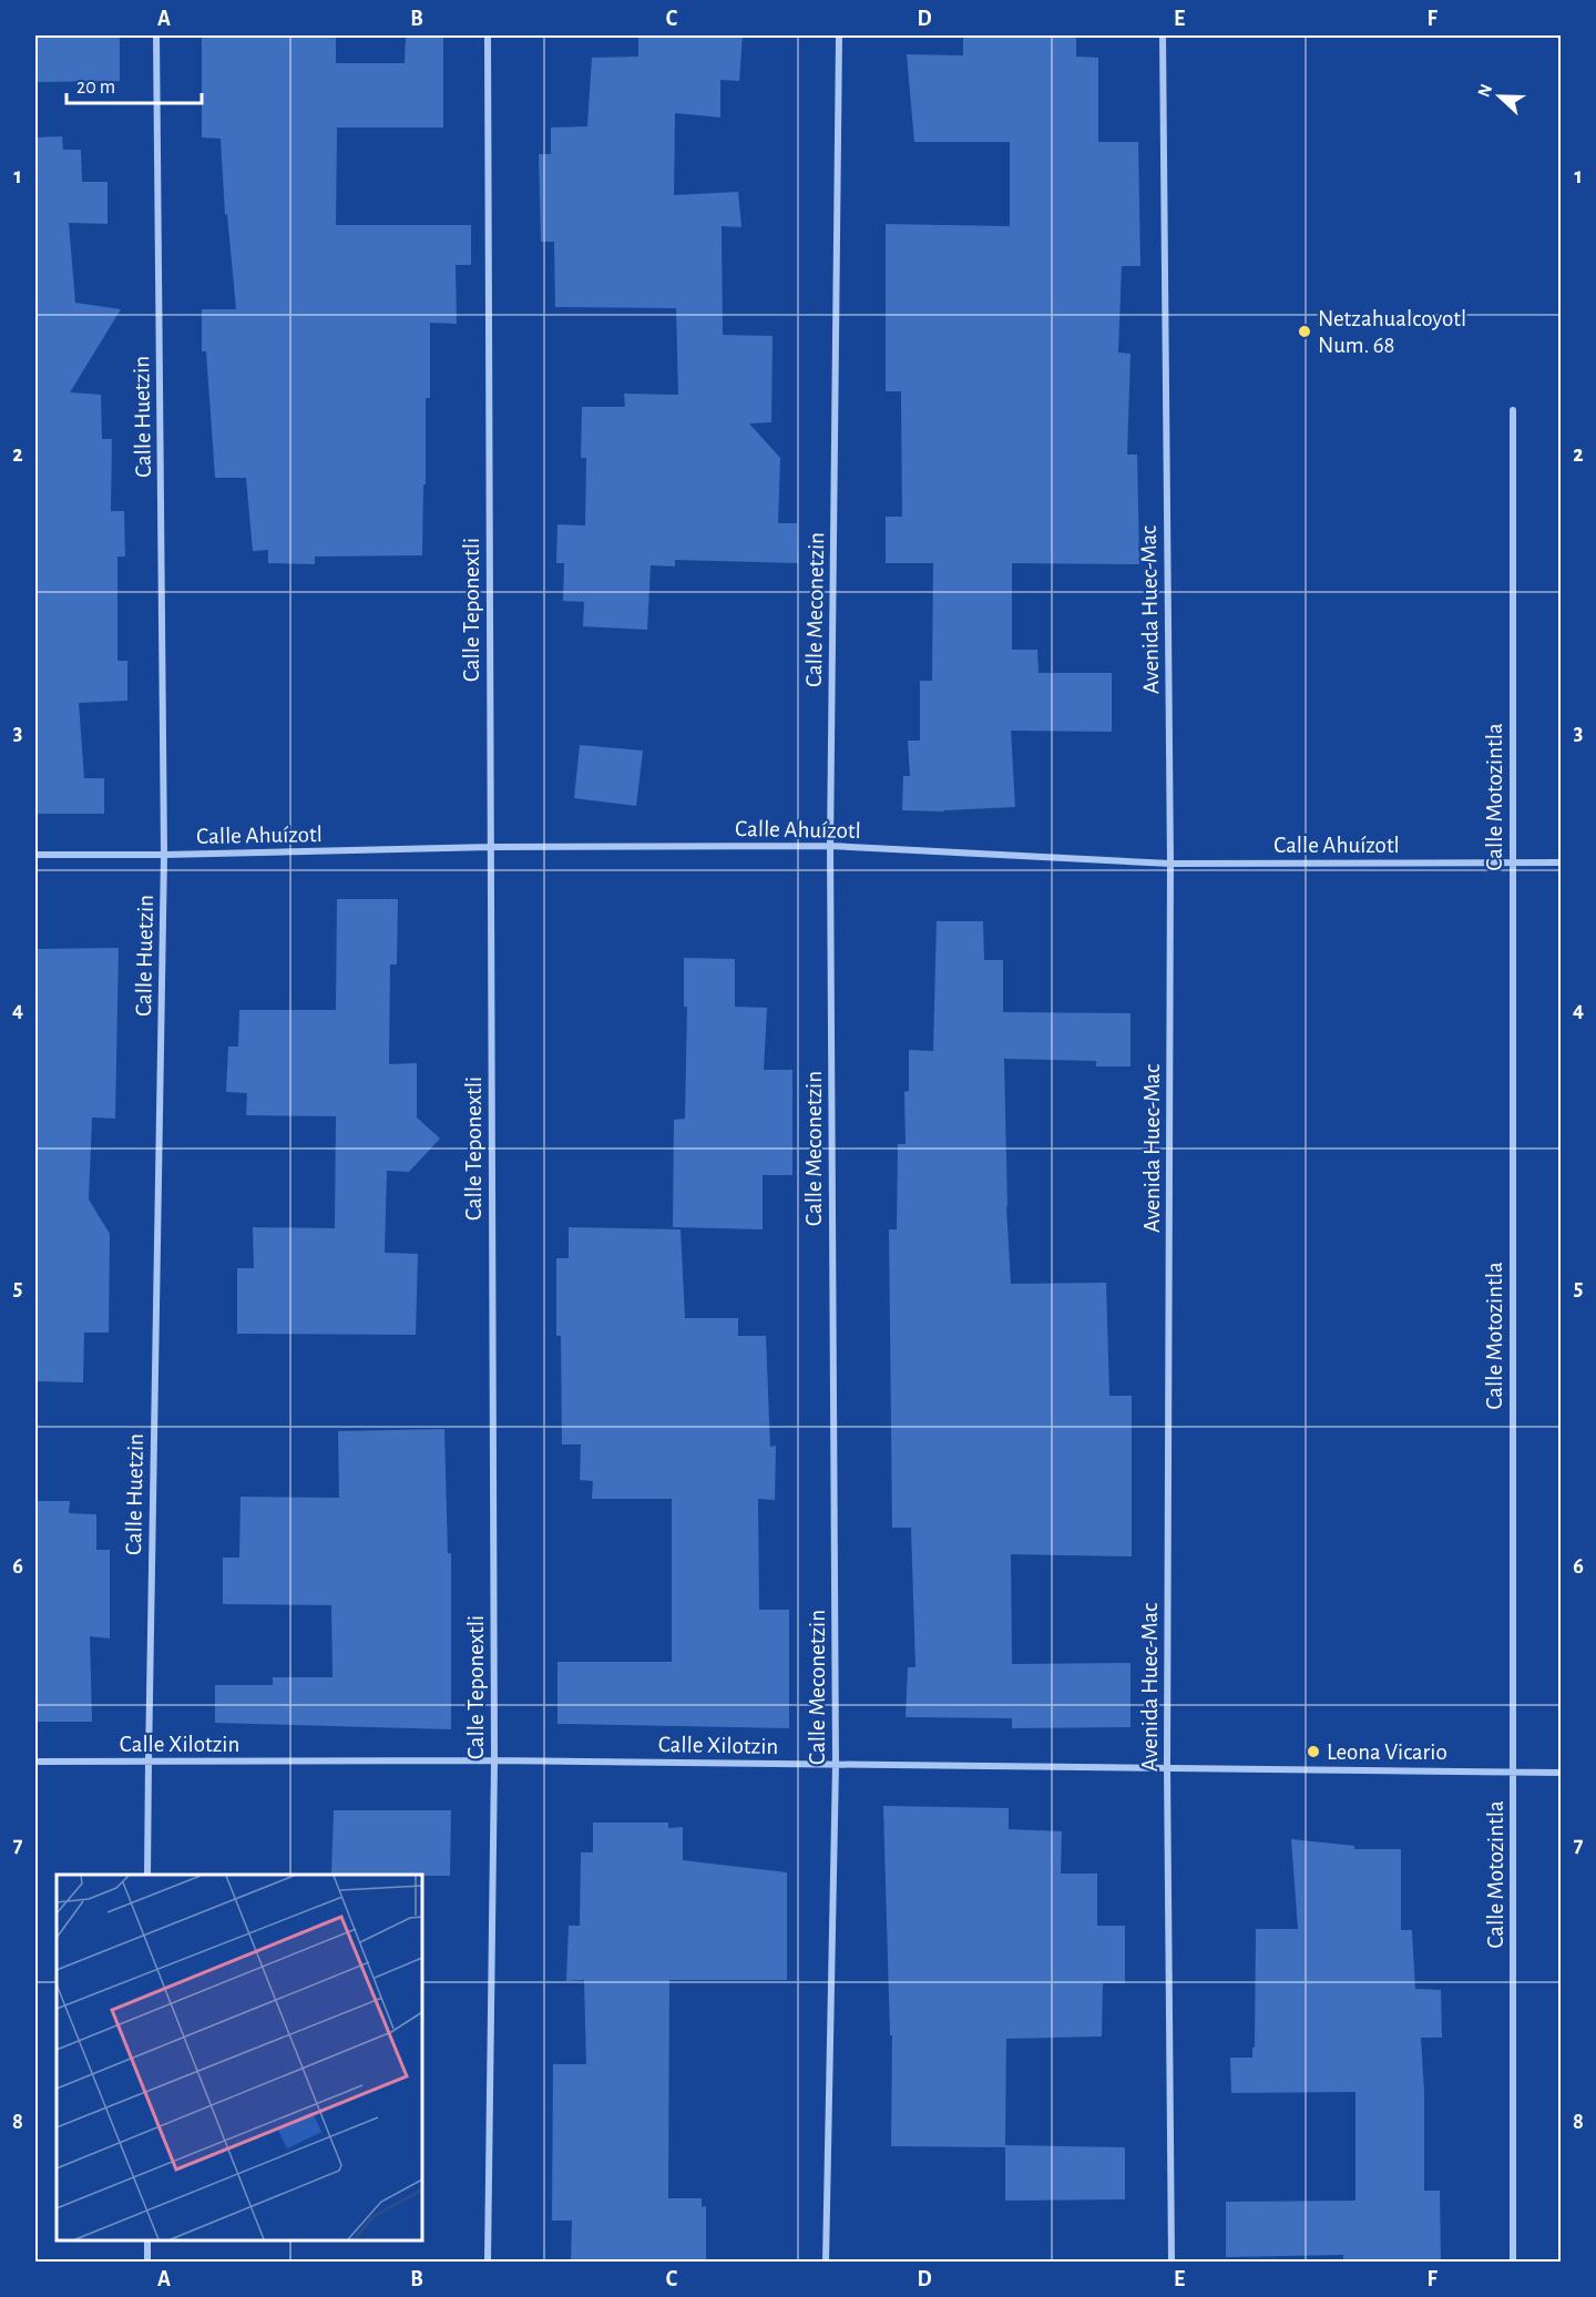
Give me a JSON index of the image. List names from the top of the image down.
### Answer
{
  "streets": {
    "street": [
      "Calle Huetzin",
      "Calle Teponextli",
      "Calle Meconetzin",
      "Avenida Huec-Mac",
      "Calle Motozintla",
      "Calle Ahuízotl",
      "Calle Xilotzin"
    ]
  },
  "crossings": [
    ["Calle Huetzin", "Calle Ahuízotl"],
    ["Calle Huetzin", "Calle Xilotzin"],
    ["Calle Teponextli", "Calle Ahuízotl"],
    ["Calle Teponextli", "Calle Xilotzin"],
    ["Calle Meconetzin", "Calle Ahuízotl"],
    ["Calle Meconetzin", "Calle Xilotzin"],
    ["Avenida Huec-Mac", "Calle Ahuízotl"],
    ["Avenida Huec-Mac", "Calle Xilotzin"],
    ["Calle Motozintla", "Calle Ahuízotl"],
    ["Calle Motozintla", "Calle Xilotzin"]
  ],
  "places": ["Netzahualcoyotl Num. 68", "Leona Vicario"],
  "scale_bar": "20 m",
  "north": "left",
  "grid": {
    "columns": [
      "A",
      "B",
      "C",
      "D",
      "E",
      "F"
    ],
    "rows": [
      "1",
      "2",
      "3",
      "4",
      "5",
      "6",
      "7",
      "8"
    ]
  }
}
